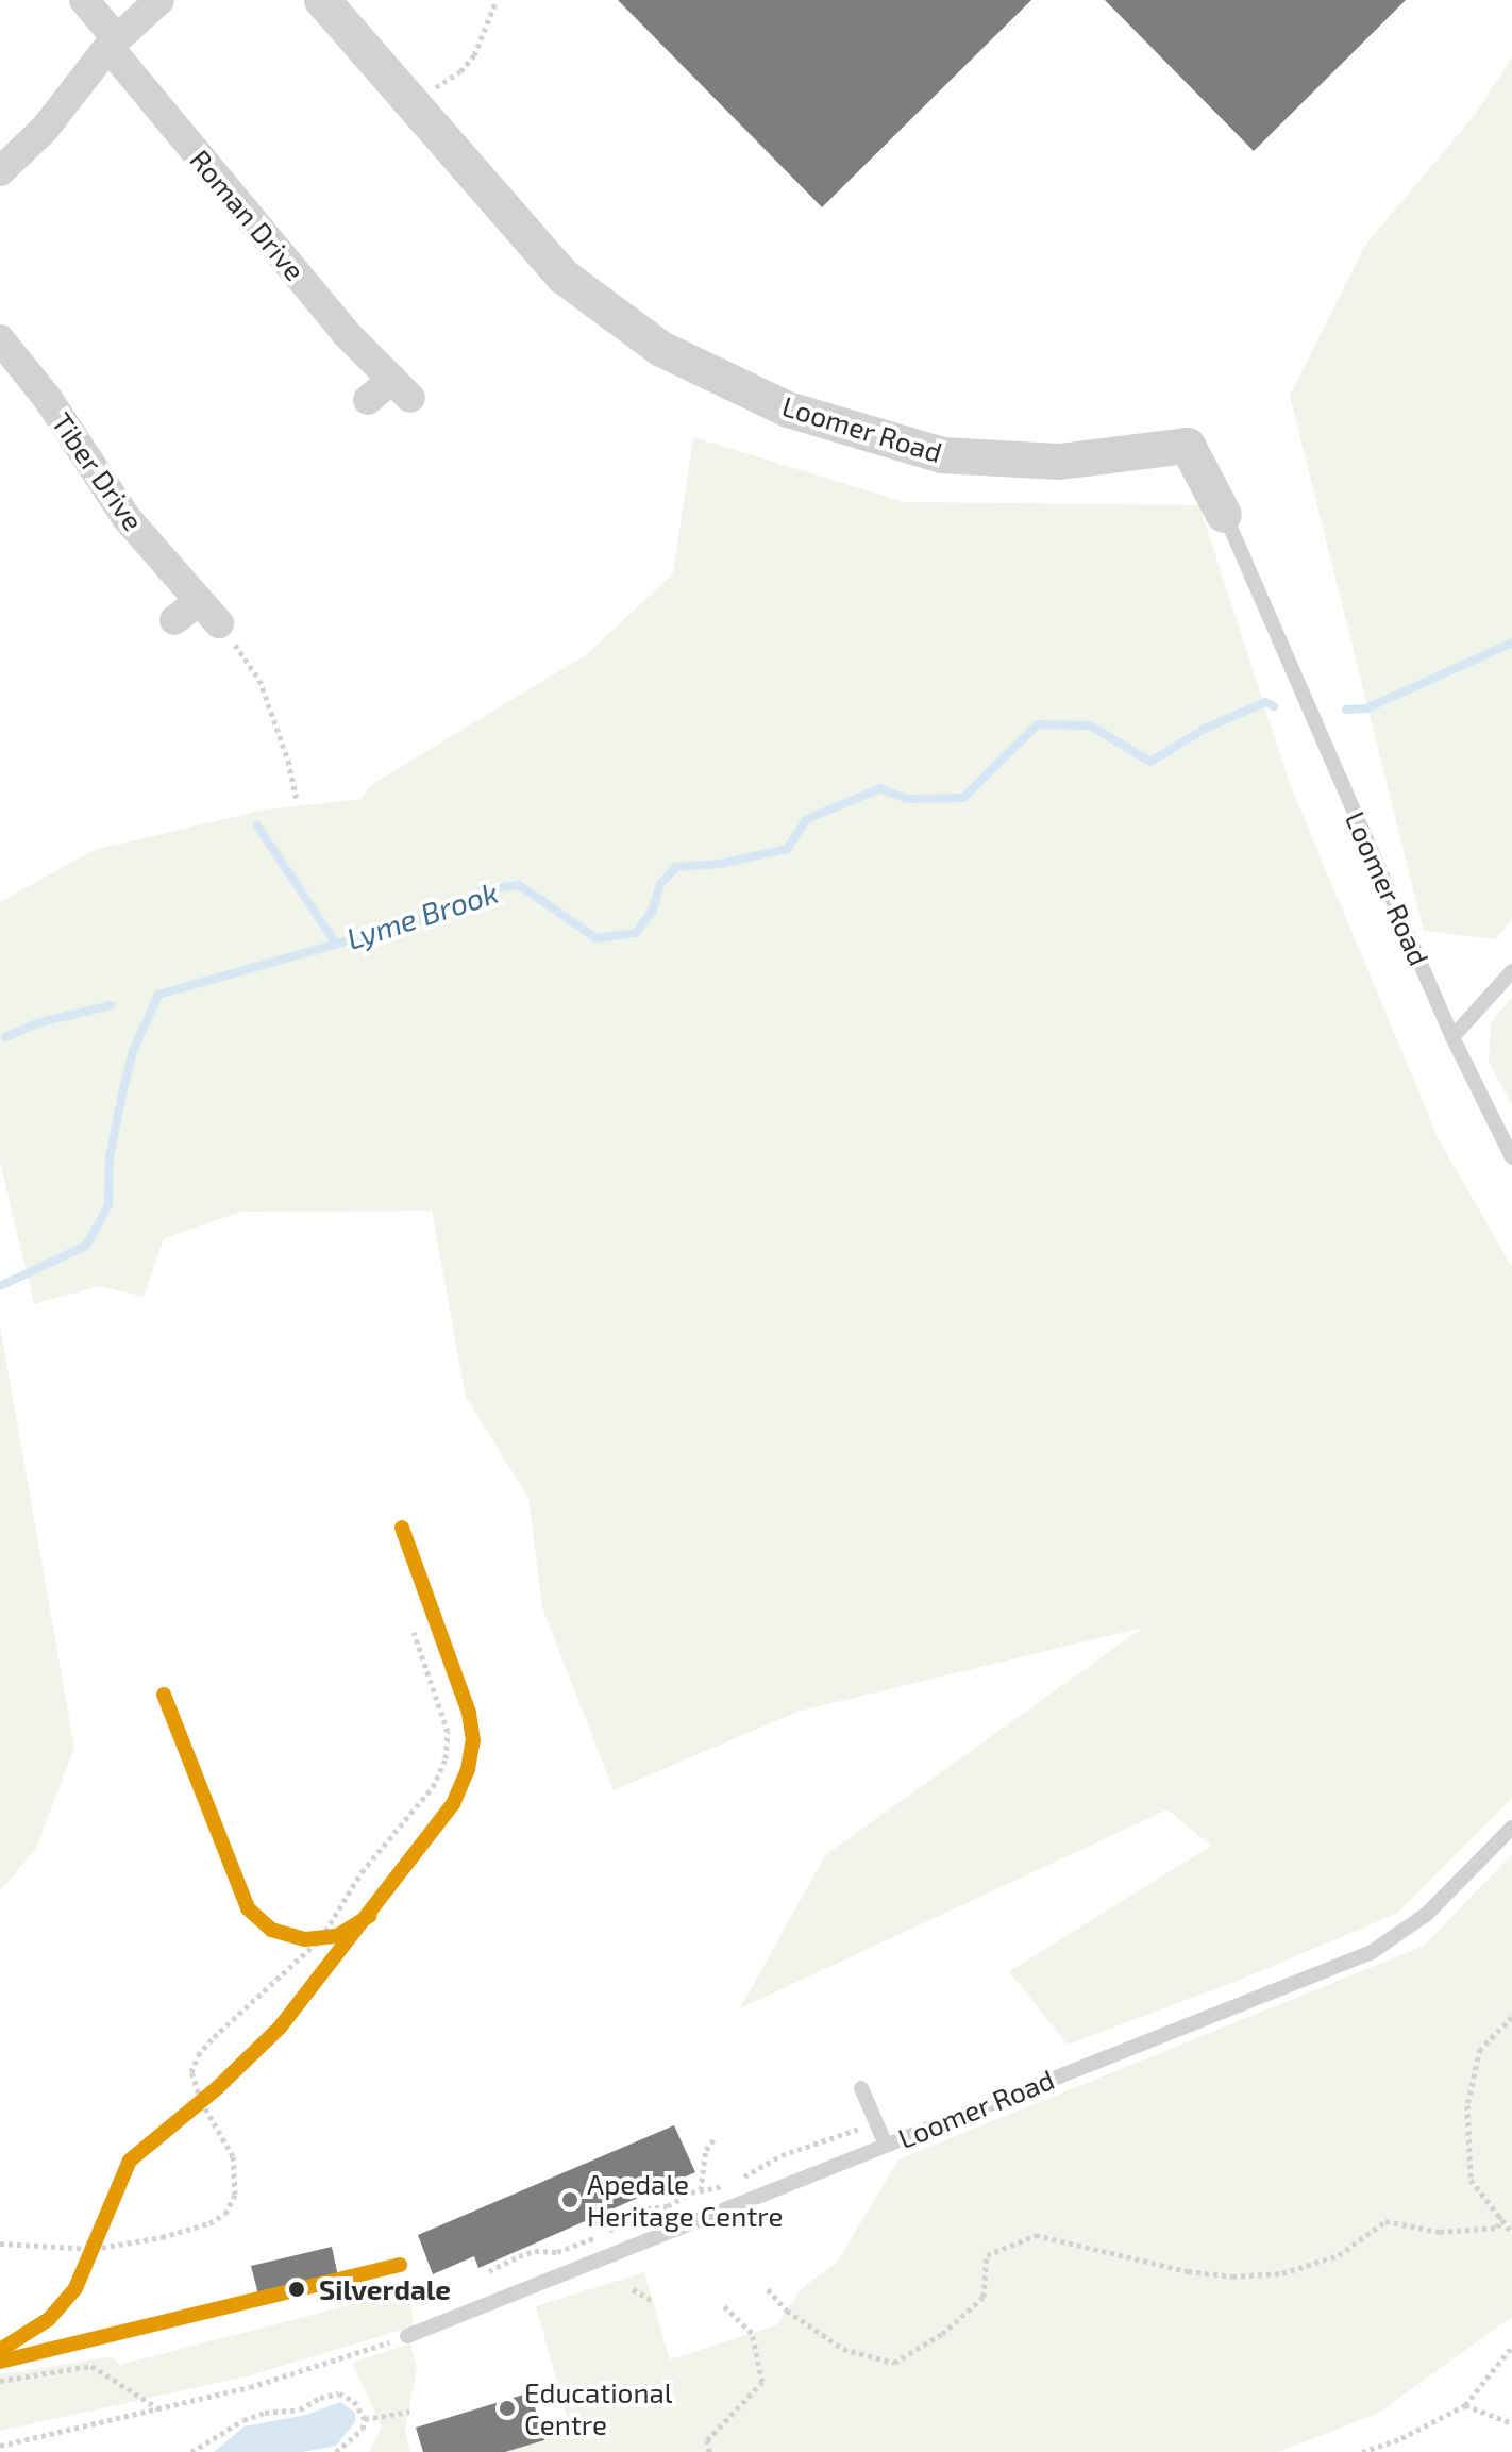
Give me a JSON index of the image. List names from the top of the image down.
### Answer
{
  "streets": {
    "street": ["Roman Drive", "Loomer Road", "Tiber Drive"]
  },
  "water": ["Lyme Brook"],
  "places": ["Apedale Heritage Centre", "Silverdale", "Educational Centre"]
}
